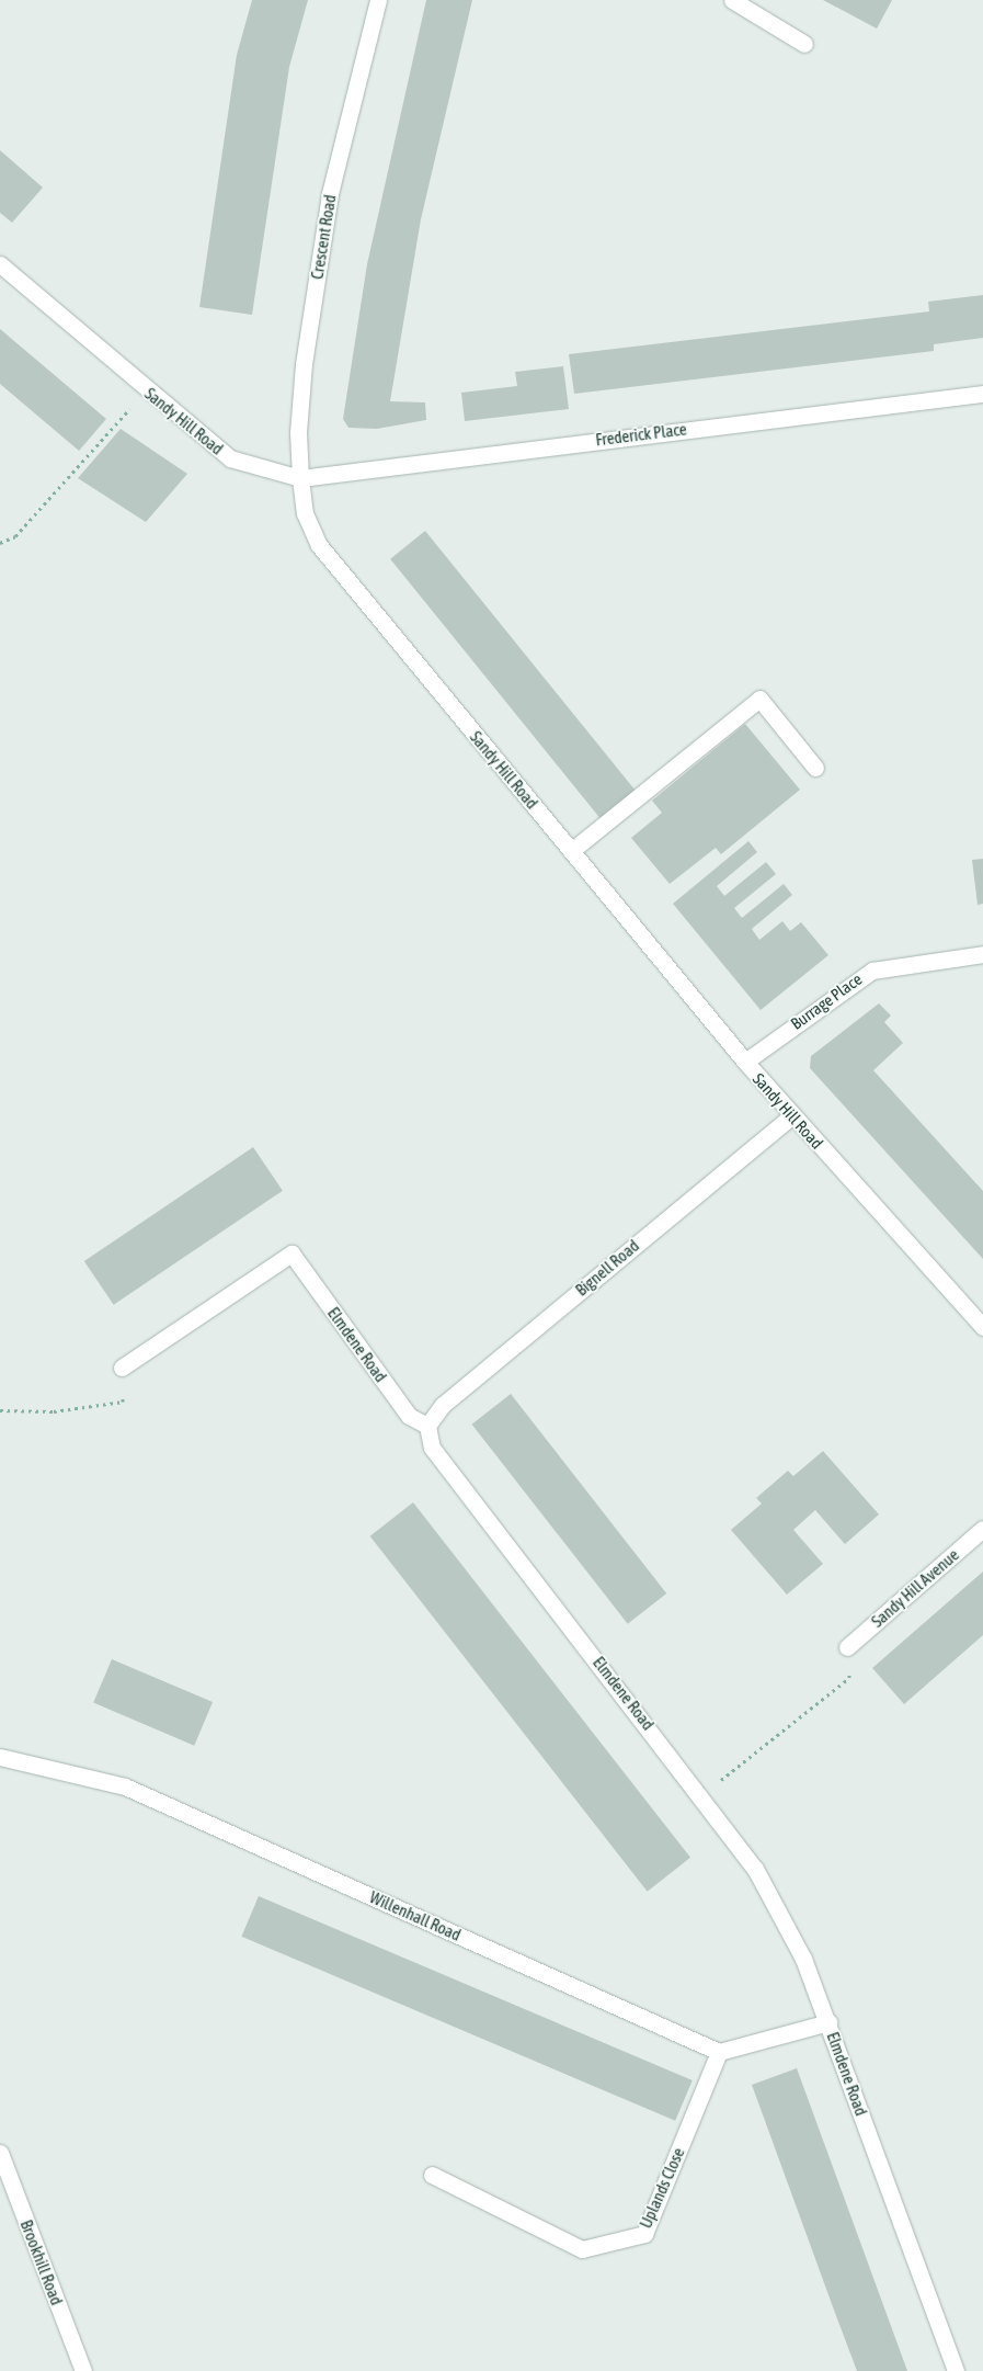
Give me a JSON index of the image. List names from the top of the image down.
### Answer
{
  "streets": {
    "street": [
      "Crescent Road",
      "Sandy Hill Road",
      "Frederick Place",
      "Burrage Place",
      "Bignell Road",
      "Elmdene Road",
      "Sandy Hill Avenue",
      "Willenhall Road",
      "Uplands Close",
      "Brookhill Road"
    ]
  },
  "crossings": [
    ["Crescent Road", "Sandy Hill Road"],
    ["Crescent Road", "Frederick Place"],
    ["Sandy Hill Road", "Frederick Place"],
    ["Sandy Hill Road", "Burrage Place"],
    ["Sandy Hill Road", "Bignell Road"],
    ["Bignell Road", "Elmdene Road"],
    ["Willenhall Road", "Uplands Close"]
  ]
}
